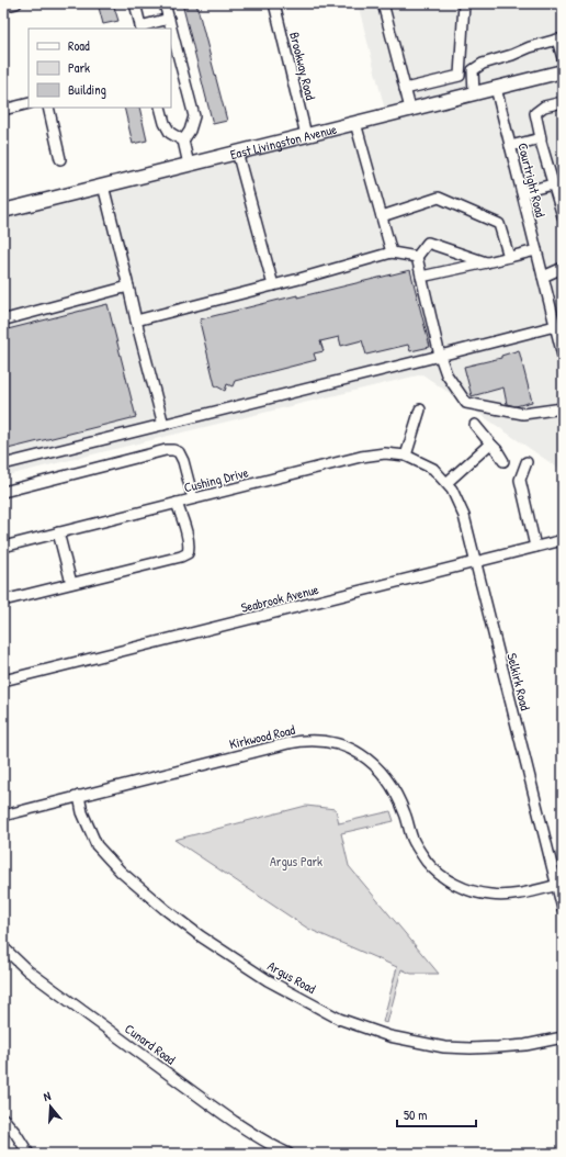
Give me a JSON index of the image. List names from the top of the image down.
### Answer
{
  "streets": {
    "main road": ["East Livingston Avenue"],
    "street": [
      "Brookway Road",
      "Courtright Road",
      "Cushing Drive",
      "Seabrook Avenue",
      "Selkirk Road",
      "Kirkwood Road",
      "Argus Road",
      "Cunard Road"
    ]
  },
  "crossings": [
    ["Brookway Road", "East Livingston Avenue"],
    ["East Livingston Avenue", "Courtright Road"],
    ["Cushing Drive", "Selkirk Road"],
    ["Seabrook Avenue", "Selkirk Road"],
    ["Selkirk Road", "Kirkwood Road"],
    ["Kirkwood Road", "Argus Road"]
  ],
  "parks": ["Argus Park"],
  "legend": ["Road", "Park", "Building"],
  "scale_bar": "50 m",
  "north": "top"
}
